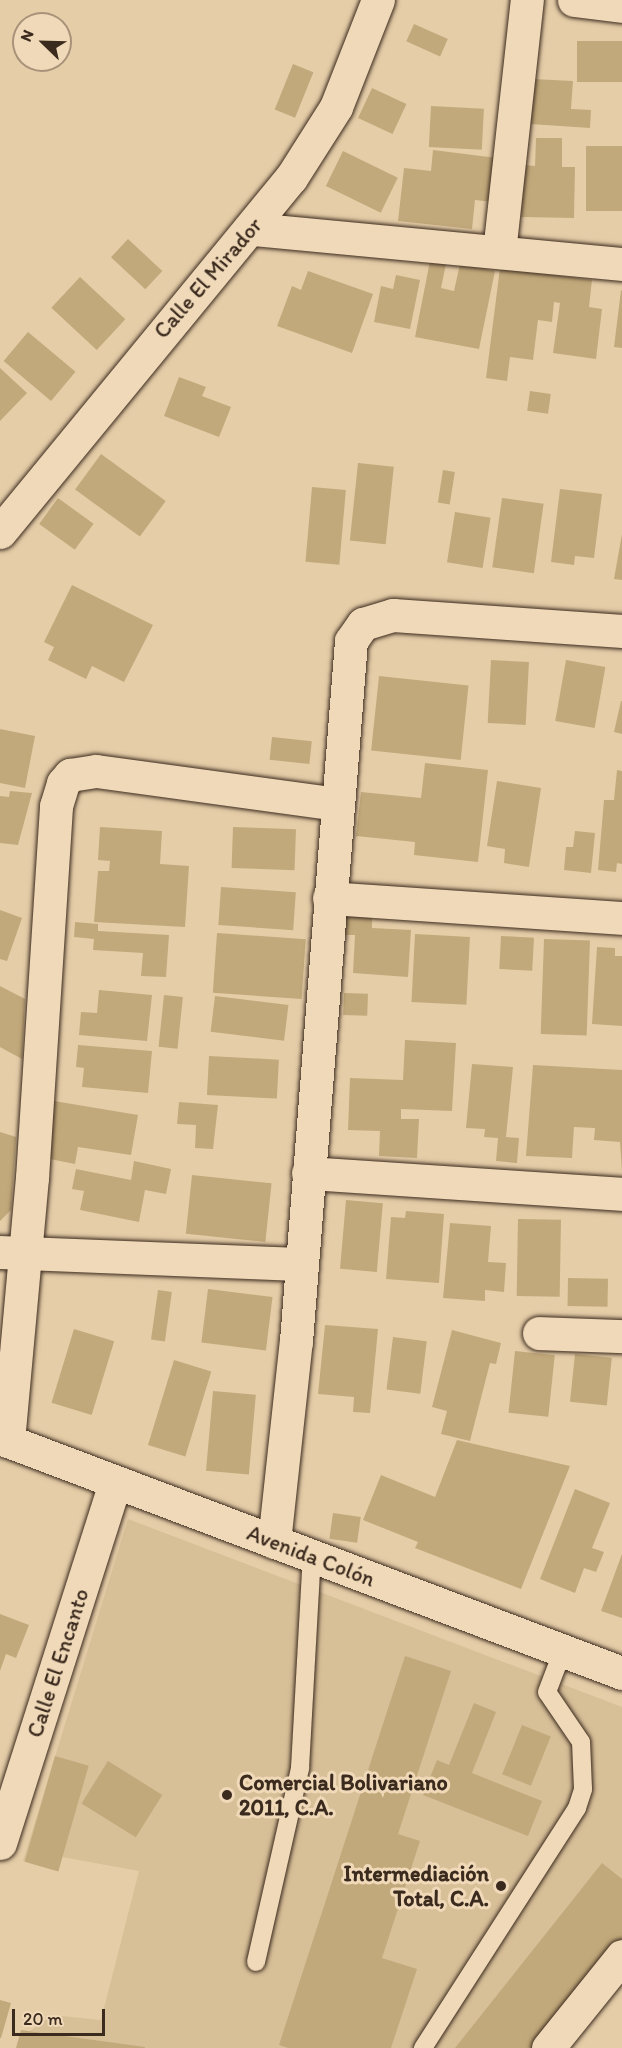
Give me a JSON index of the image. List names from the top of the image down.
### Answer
{
  "streets": {
    "street": ["Calle El Mirador", "Avenida Colón", "Calle El Encanto"]
  },
  "crossings": [
    ["Avenida Colón", "Calle El Encanto"]
  ],
  "places": ["Comercial Bolivariano 2011, C.A.", "Intermediación Total, C.A."],
  "scale_bar": "20 m",
  "north": "top left"
}
